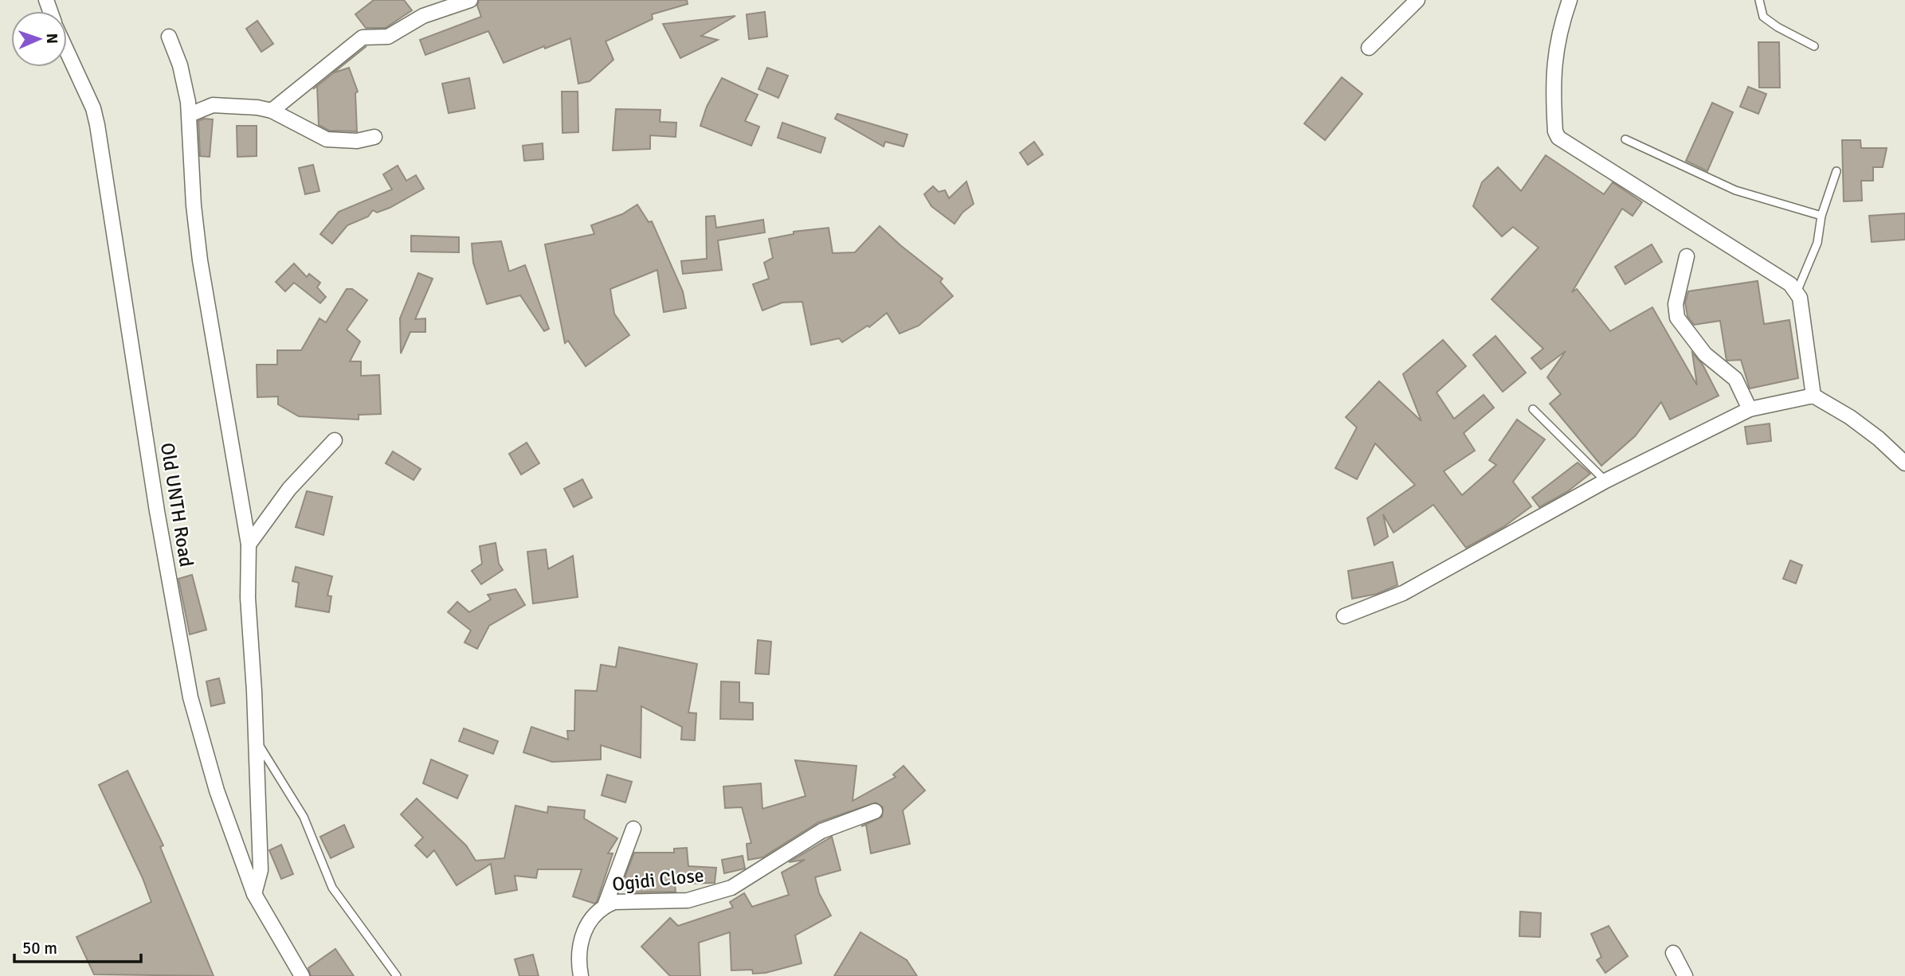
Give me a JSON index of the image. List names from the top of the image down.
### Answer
{
  "streets": {
    "street": ["Old UNTH Road", "Ogidi Close"]
  },
  "scale_bar": "50 m",
  "north": "right"
}
